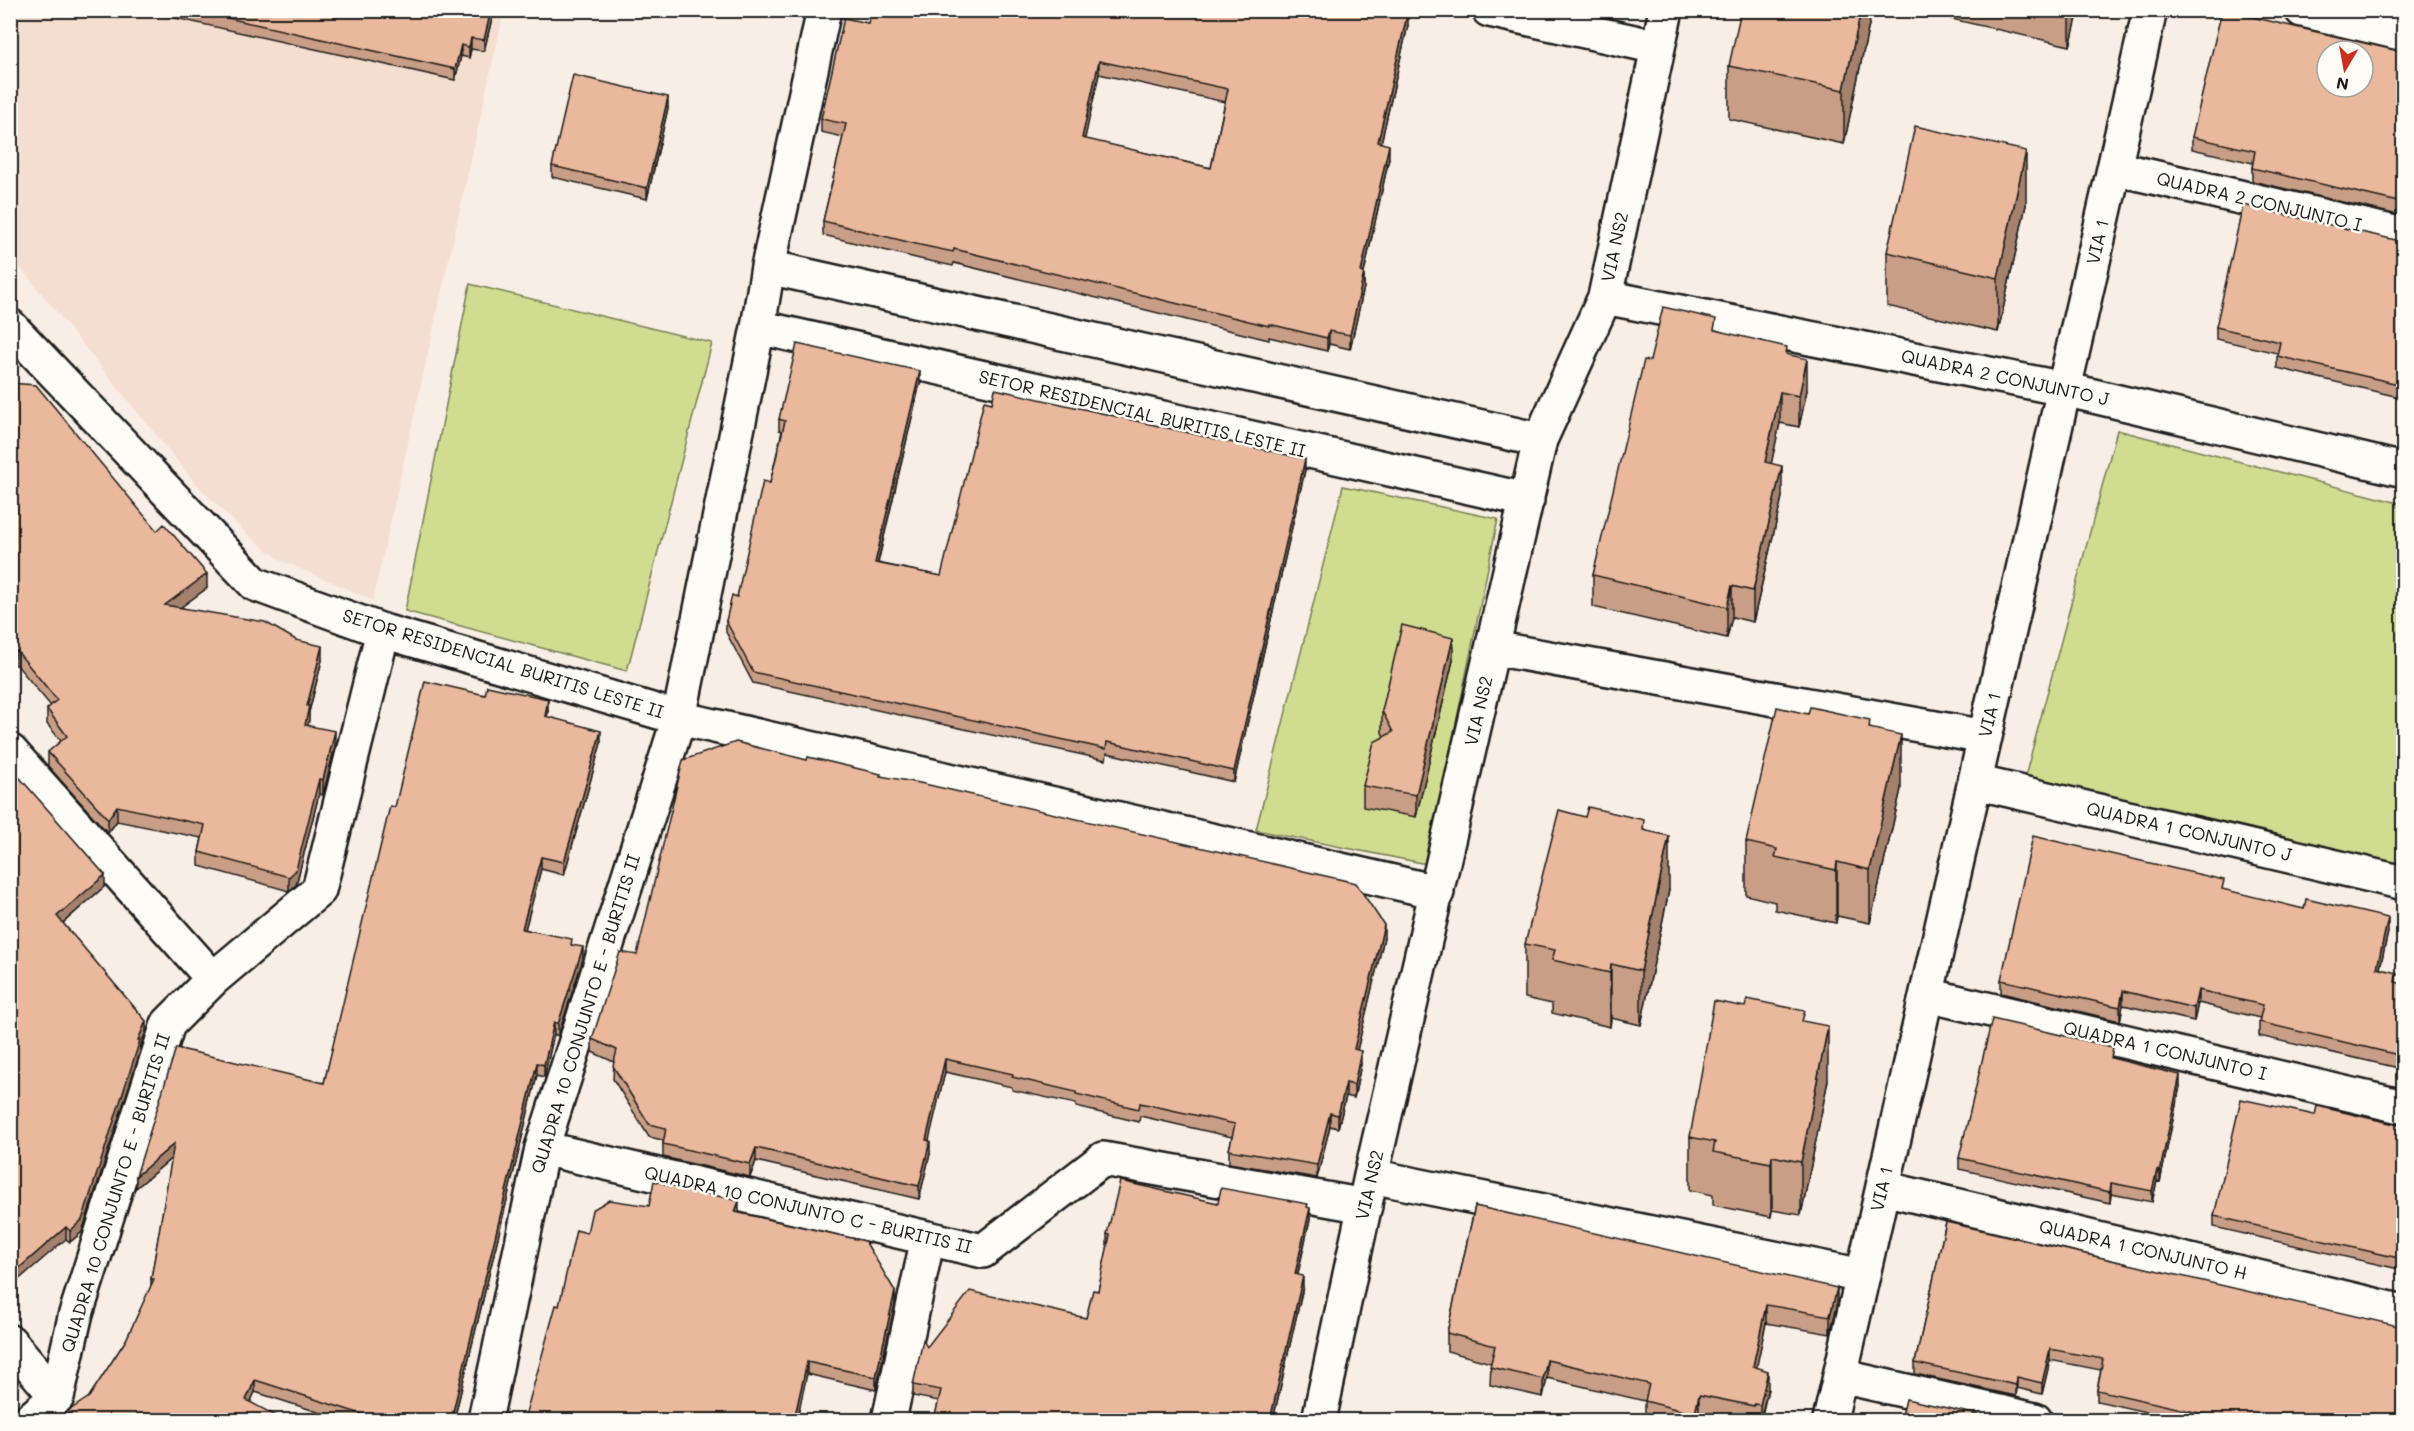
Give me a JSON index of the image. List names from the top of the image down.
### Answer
{
  "streets": {
    "street": [
      "QUADRA 2 CONJUNTO I",
      "VIA 1",
      "VIA NS2",
      "QUADRA 2 CONJUNTO J",
      "SETOR RESIDENCIAL BURITIS LESTE II",
      "QUADRA 1 CONJUNTO J",
      "QUADRA 10 CONJUNTO E - BURITIS II",
      "QUADRA 1 CONJUNTO I",
      "QUADRA 10 CONJUNTO C - BURITIS II",
      "QUADRA 1 CONJUNTO H"
    ]
  },
  "crossings": [
    ["QUADRA 2 CONJUNTO I", "VIA 1"],
    ["VIA 1", "QUADRA 2 CONJUNTO J"],
    ["VIA 1", "QUADRA 1 CONJUNTO J"],
    ["VIA 1", "QUADRA 1 CONJUNTO I"],
    ["VIA 1", "QUADRA 1 CONJUNTO H"],
    ["VIA NS2", "QUADRA 2 CONJUNTO J"],
    ["VIA NS2", "SETOR RESIDENCIAL BURITIS LESTE II"],
    ["VIA NS2", "QUADRA 10 CONJUNTO C - BURITIS II"],
    ["SETOR RESIDENCIAL BURITIS LESTE II", "QUADRA 10 CONJUNTO E - BURITIS II"],
    ["QUADRA 10 CONJUNTO E - BURITIS II", "QUADRA 10 CONJUNTO C - BURITIS II"]
  ],
  "north": "bottom"
}
